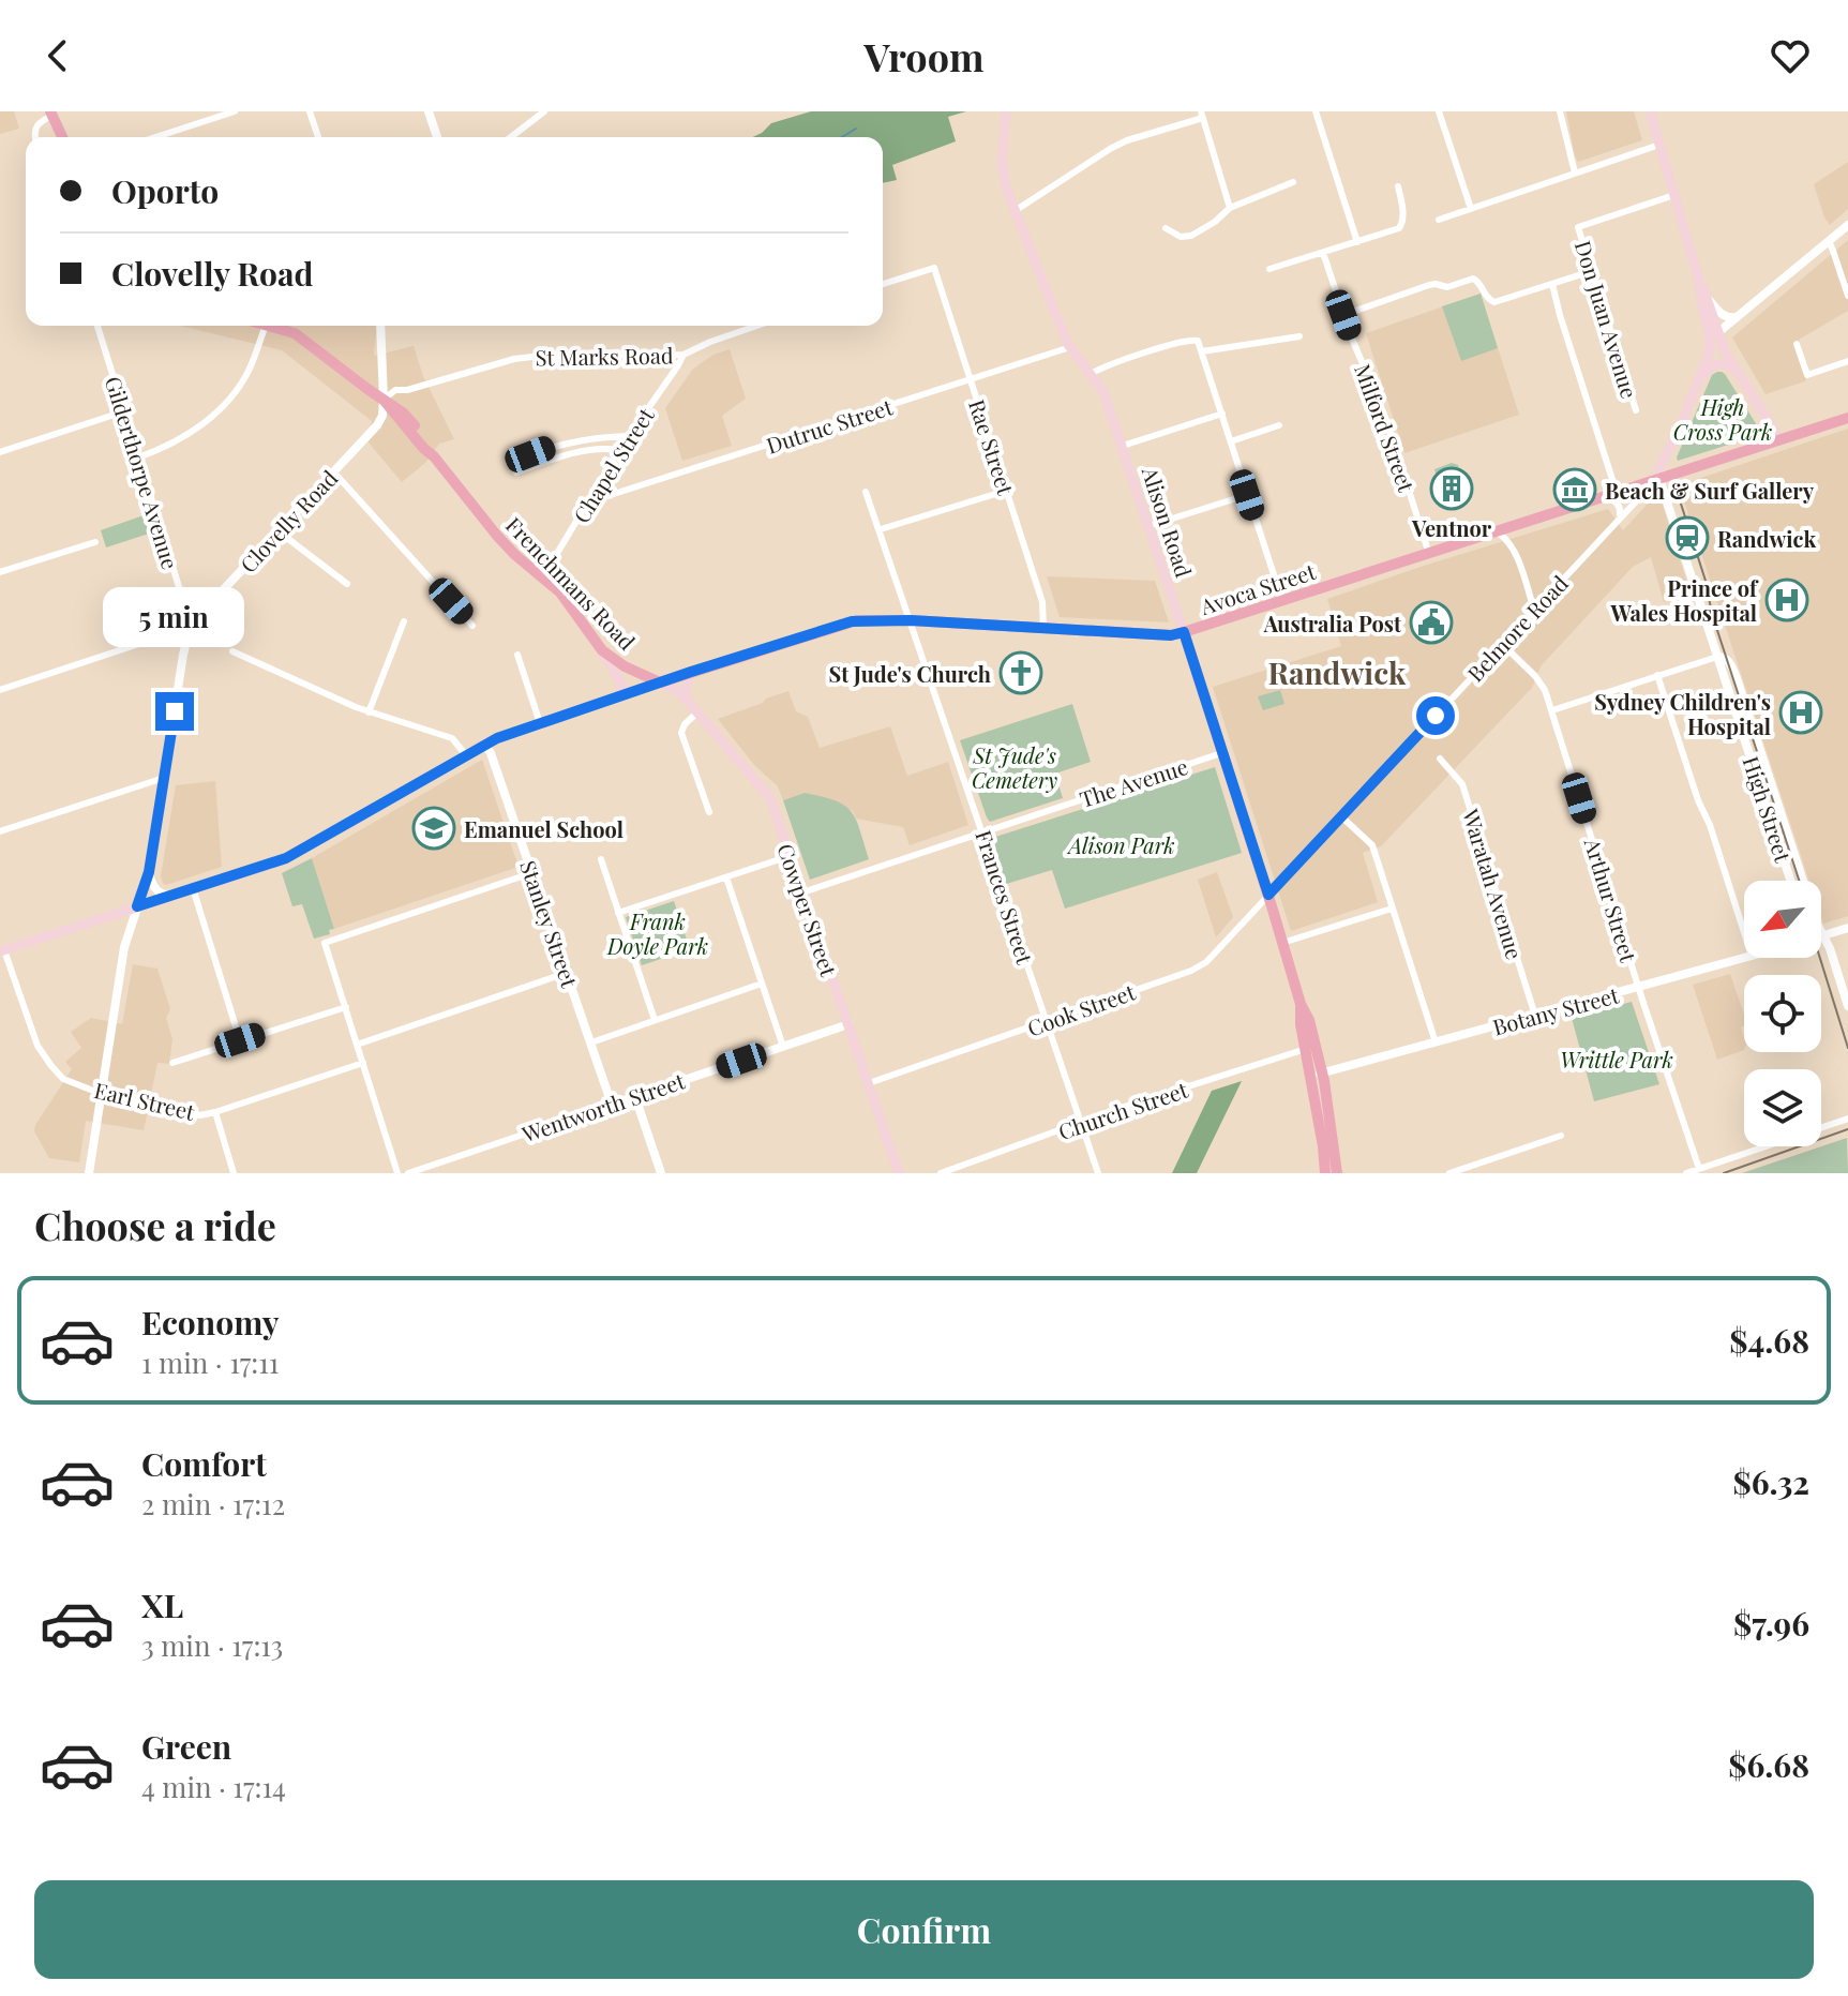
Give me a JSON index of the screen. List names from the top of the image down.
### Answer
{
  "streets": {
    "main road": [
      "Alison Road",
      "Frenchmans Road",
      "Avoca Street",
      "Belmore Road",
      "Cowper Street"
    ],
    "street": [
      "Don Juan Avenue",
      "St Marks Road",
      "Dutruc Street",
      "Milford Street",
      "Rae Street",
      "Chapel Street",
      "Gilderthorpe Avenue",
      "Clovelly Road",
      "The Avenue",
      "High Street",
      "Waratah Avenue",
      "Frances Street",
      "Arthur Street",
      "Stanley Street",
      "Cook Street",
      "Botany Street",
      "Earl Street",
      "Wentworth Street",
      "Church Street"
    ]
  },
  "crossings": [
    ["St Marks Road", "Chapel Street"],
    ["St Marks Road", "Clovelly Road"],
    ["St Marks Road", "Frenchmans Road"],
    ["Dutruc Street", "Rae Street"],
    ["Dutruc Street", "Chapel Street"],
    ["Dutruc Street", "Alison Road"],
    ["Milford Street", "Avoca Street"],
    ["Rae Street", "Avoca Street"],
    ["Chapel Street", "Frenchmans Road"],
    ["Gilderthorpe Avenue", "Clovelly Road"],
    ["Clovelly Road", "Frenchmans Road"],
    ["Clovelly Road", "Avoca Street"],
    ["Clovelly Road", "Earl Street"],
    ["Alison Road", "Avoca Street"],
    ["Alison Road", "Belmore Road"],
    ["Alison Road", "The Avenue"],
    ["Alison Road", "Cook Street"],
    ["Alison Road", "Botany Street"],
    ["Alison Road", "Church Street"],
    ["Frenchmans Road", "Avoca Street"],
    ["Frenchmans Road", "Cowper Street"],
    ["Avoca Street", "Belmore Road"],
    ["Avoca Street", "High Street"],
    ["Avoca Street", "Frances Street"],
    ["Avoca Street", "Cowper Street"],
    ["Avoca Street", "Stanley Street"],
    ["Avoca Street", "Earl Street"],
    ["Belmore Road", "High Street"],
    ["Belmore Road", "Arthur Street"],
    ["Belmore Road", "Cook Street"],
    ["The Avenue", "Frances Street"],
    ["The Avenue", "Cowper Street"],
    ["Waratah Avenue", "Botany Street"],
    ["Frances Street", "Cook Street"],
    ["Frances Street", "Church Street"],
    ["Arthur Street", "Botany Street"],
    ["Cowper Street", "Cook Street"],
    ["Cowper Street", "Wentworth Street"],
    ["Stanley Street", "Wentworth Street"]
  ],
  "districts": ["Randwick"],
  "parks": [
    "High Cross Park",
    "St Jude's Cemetery",
    "Alison Park",
    "Frank Doyle Park",
    "Writtle Park"
  ],
  "places": {
    "building": ["Ventnor"],
    "museum": ["Beach & Surf Gallery"],
    "station": ["Randwick"],
    "hospital": ["Prince of Wales Hospital", "Sydney Children's Hospital"],
    "public building": ["Australia Post"],
    "church": ["St Jude's Church"],
    "school or university": ["Emanuel School"]
  },
  "north": "bottom left",
  "page": {
    "header": "Vroom",
    "banner": ["Oporto", "Clovelly Road"],
    "bubble": "5 min",
    "heading": "Choose a ride",
    "list": [
      {
        "name": "Economy",
        "note": "1 min · 17:11",
        "value": "$4.68"
      },
      {
        "name": "Comfort",
        "note": "2 min · 17:12",
        "value": "$6.32"
      },
      {
        "name": "XL",
        "note": "3 min · 17:13",
        "value": "$7.96"
      },
      {
        "name": "Green",
        "note": "4 min · 17:14",
        "value": "$6.68"
      }
    ],
    "buttons": "Confirm"
  }
}
